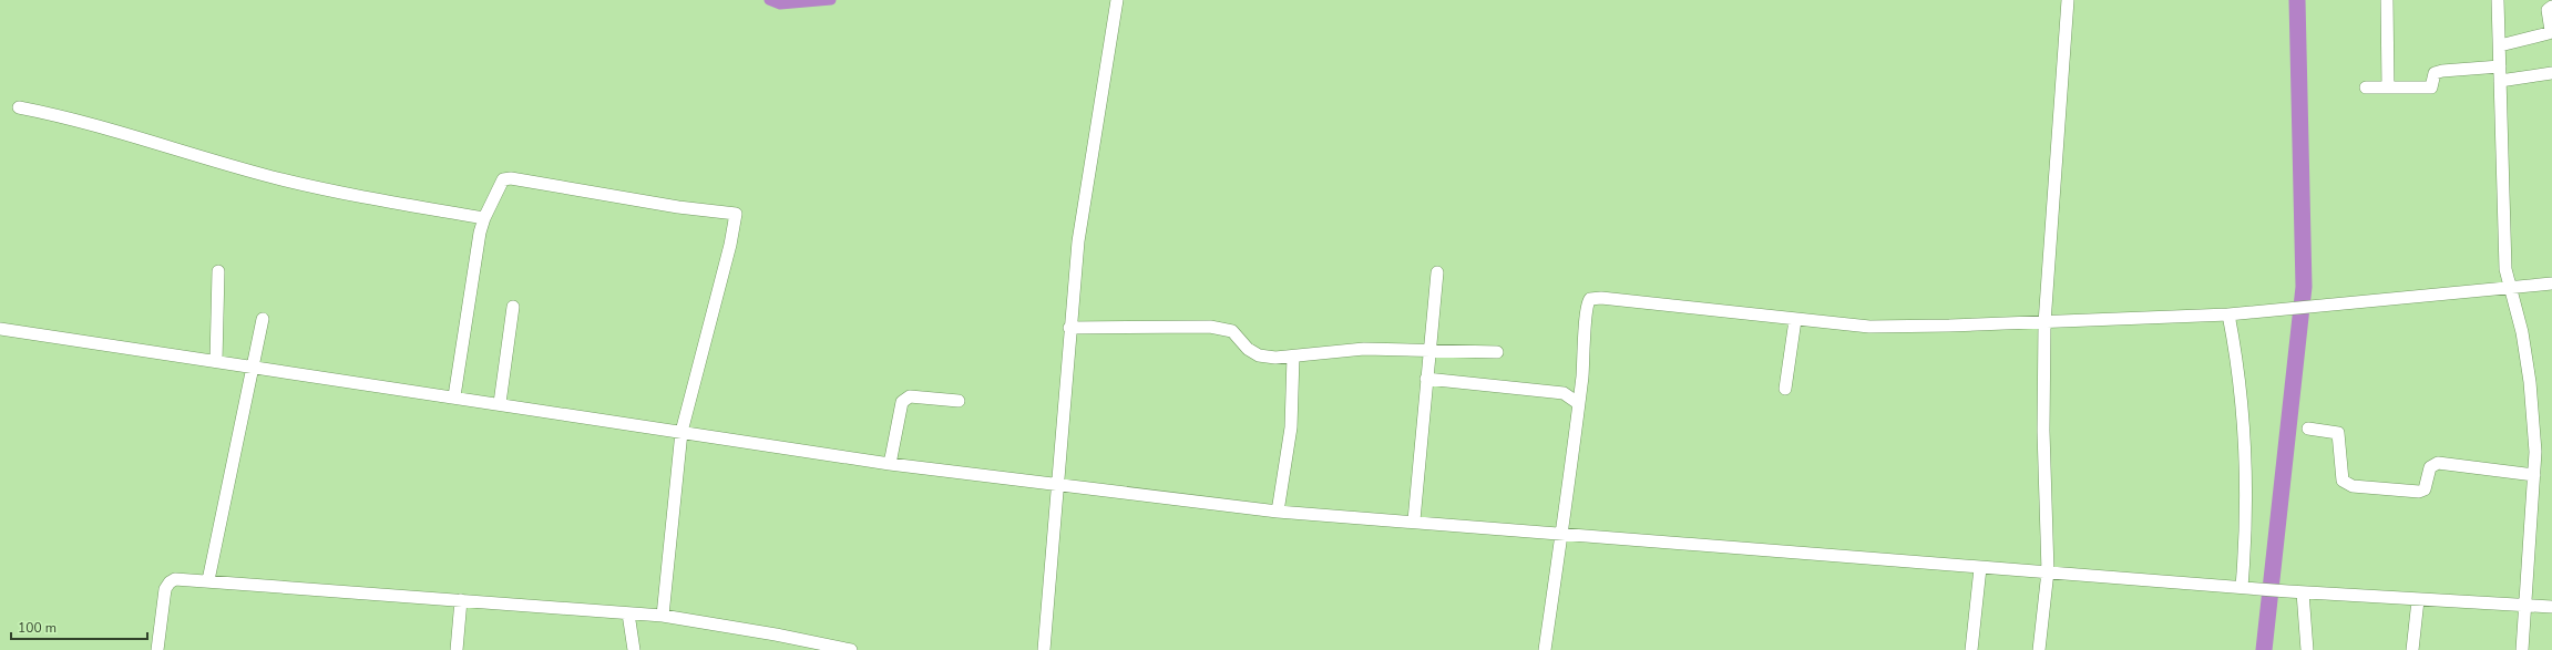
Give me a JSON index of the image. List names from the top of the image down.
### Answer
{
  "scale_bar": "100 m"
}
